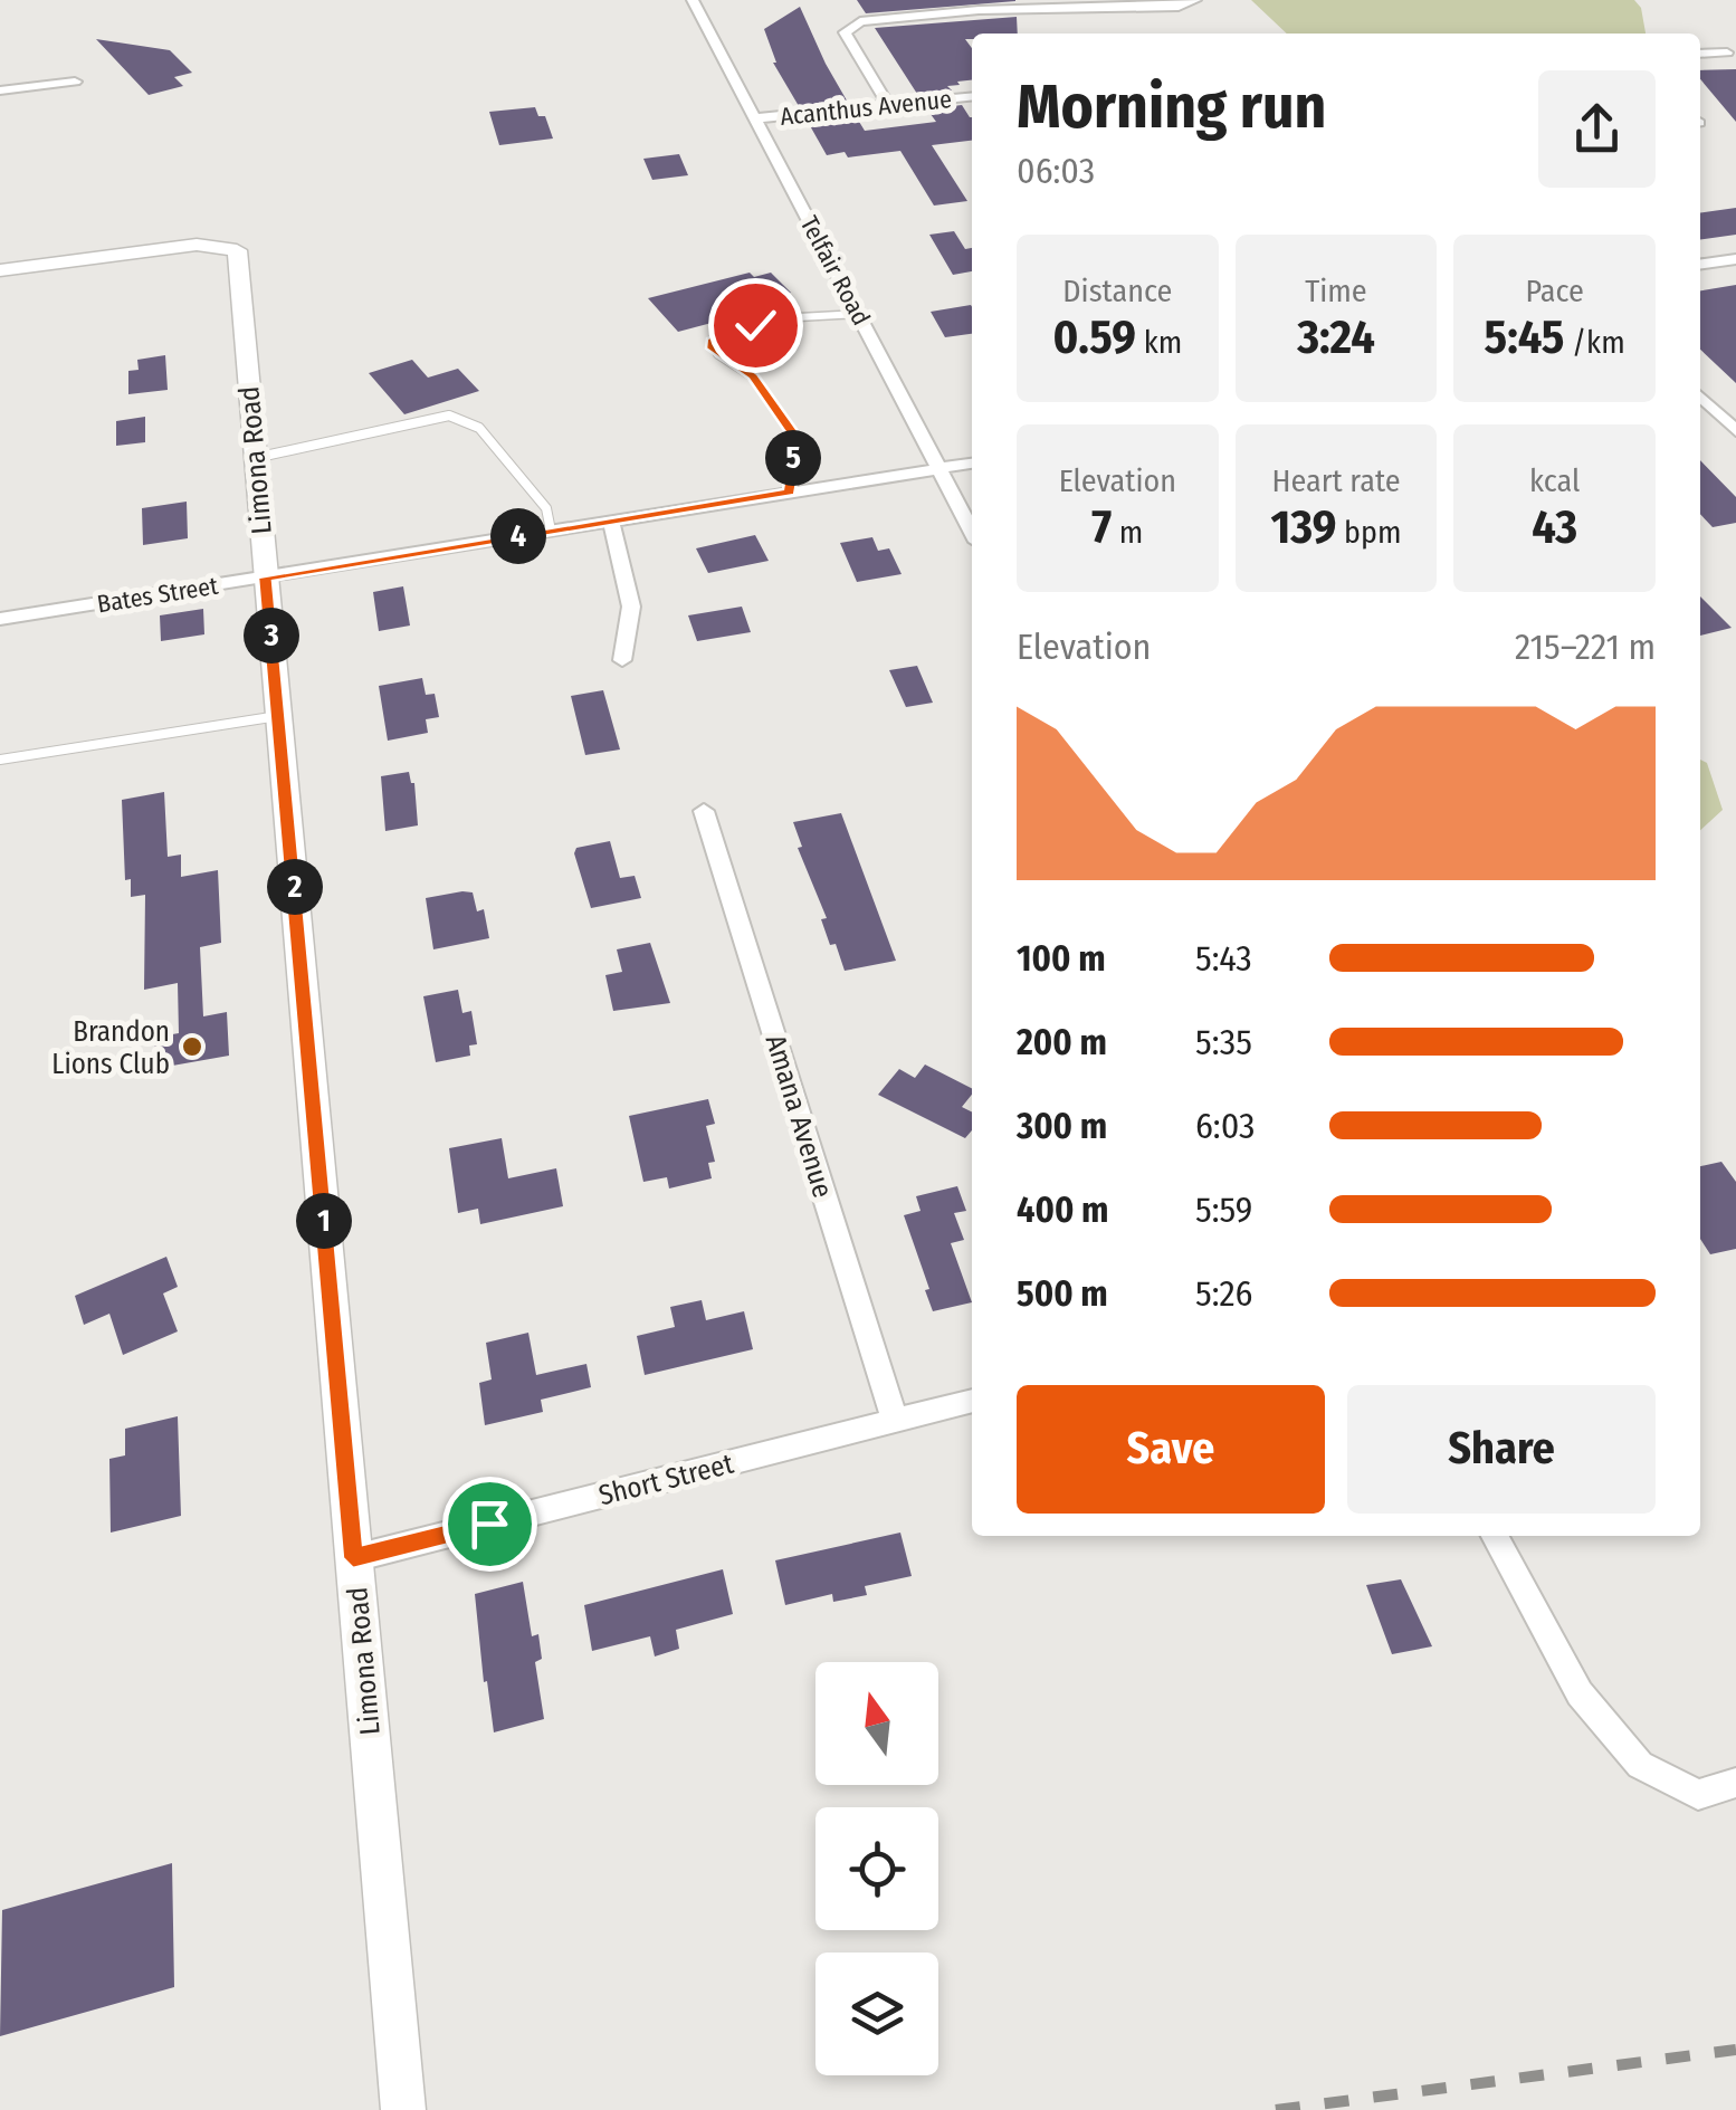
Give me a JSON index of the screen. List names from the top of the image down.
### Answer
{
  "streets": {
    "street": [
      "Acanthus Avenue",
      "Telfair Road",
      "Limona Road",
      "Bates Street",
      "Amana Avenue",
      "Short Street"
    ]
  },
  "crossings": [
    ["Acanthus Avenue", "Telfair Road"],
    ["Telfair Road", "Bates Street"],
    ["Limona Road", "Bates Street"],
    ["Limona Road", "Short Street"],
    ["Amana Avenue", "Short Street"]
  ],
  "places": ["Brandon Lions Club"],
  "north": "top",
  "page": {
    "heading": ["Morning run", "06:03"],
    "stats": [
      ["Distance", "0.59 km"],
      ["Time", "3:24"],
      ["Pace", "5:45 /km"],
      ["Elevation", "7 m"],
      ["Heart rate", "139 bpm"],
      ["kcal", "43"]
    ],
    "pins": [
      "5",
      "4",
      "3",
      "2",
      "1"
    ],
    "chart": ["Elevation", "215–221 m"],
    "list": [
      {
        "name": "100 m",
        "note": "5:43"
      },
      {
        "name": "200 m",
        "note": "5:35"
      },
      {
        "name": "300 m",
        "note": "6:03"
      },
      {
        "name": "400 m",
        "note": "5:59"
      },
      {
        "name": "500 m",
        "note": "5:26"
      }
    ],
    "buttons": ["Save", "Share"]
  }
}
